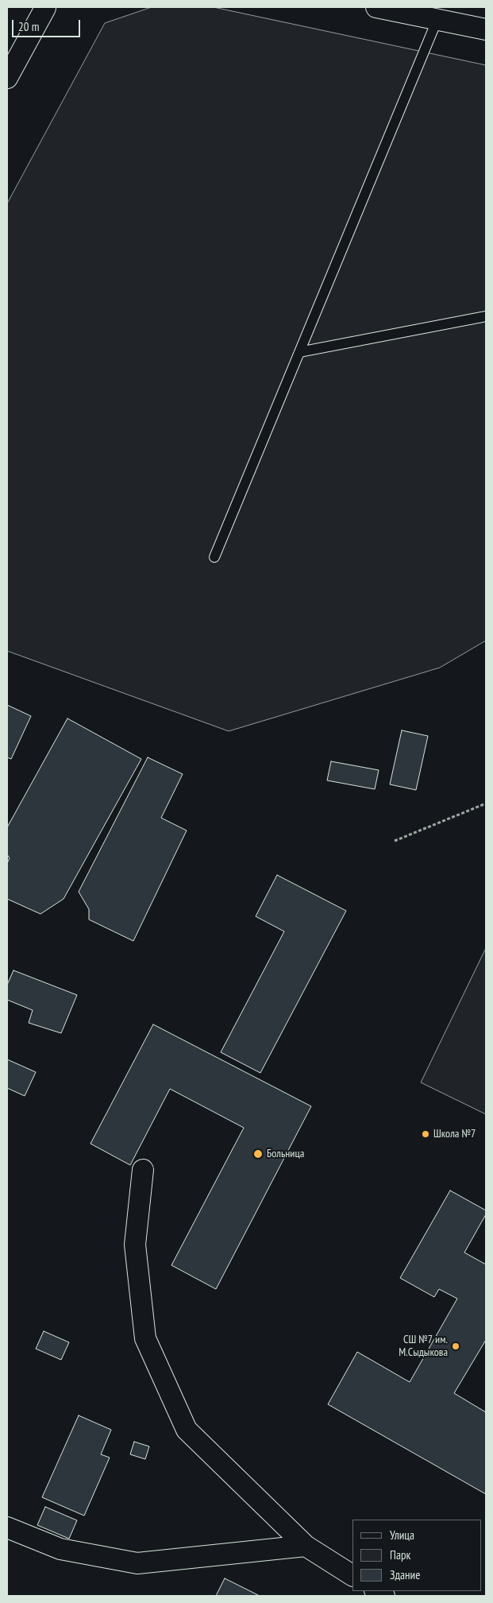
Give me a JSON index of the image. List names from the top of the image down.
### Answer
{
  "places": ["Школа №7", "Больница", "СШ №7 им. М.Сыдыкова"],
  "legend": ["Улица", "Парк", "Здание"],
  "scale_bar": "20 m"
}
